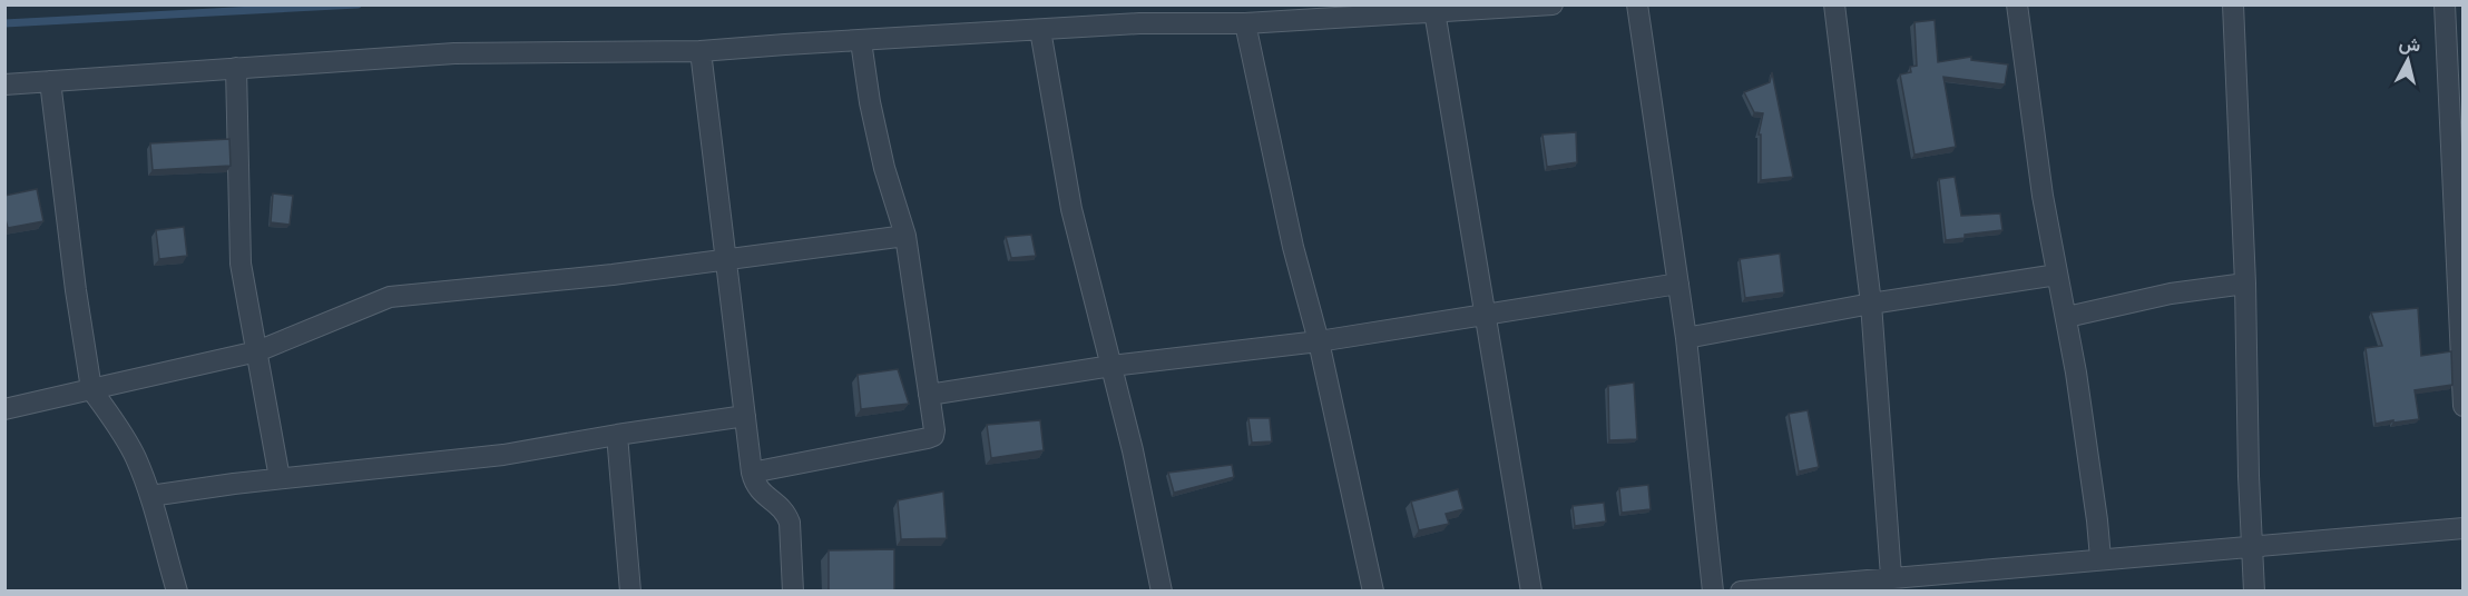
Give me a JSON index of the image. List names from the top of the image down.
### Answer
{
  "north": "top"
}
